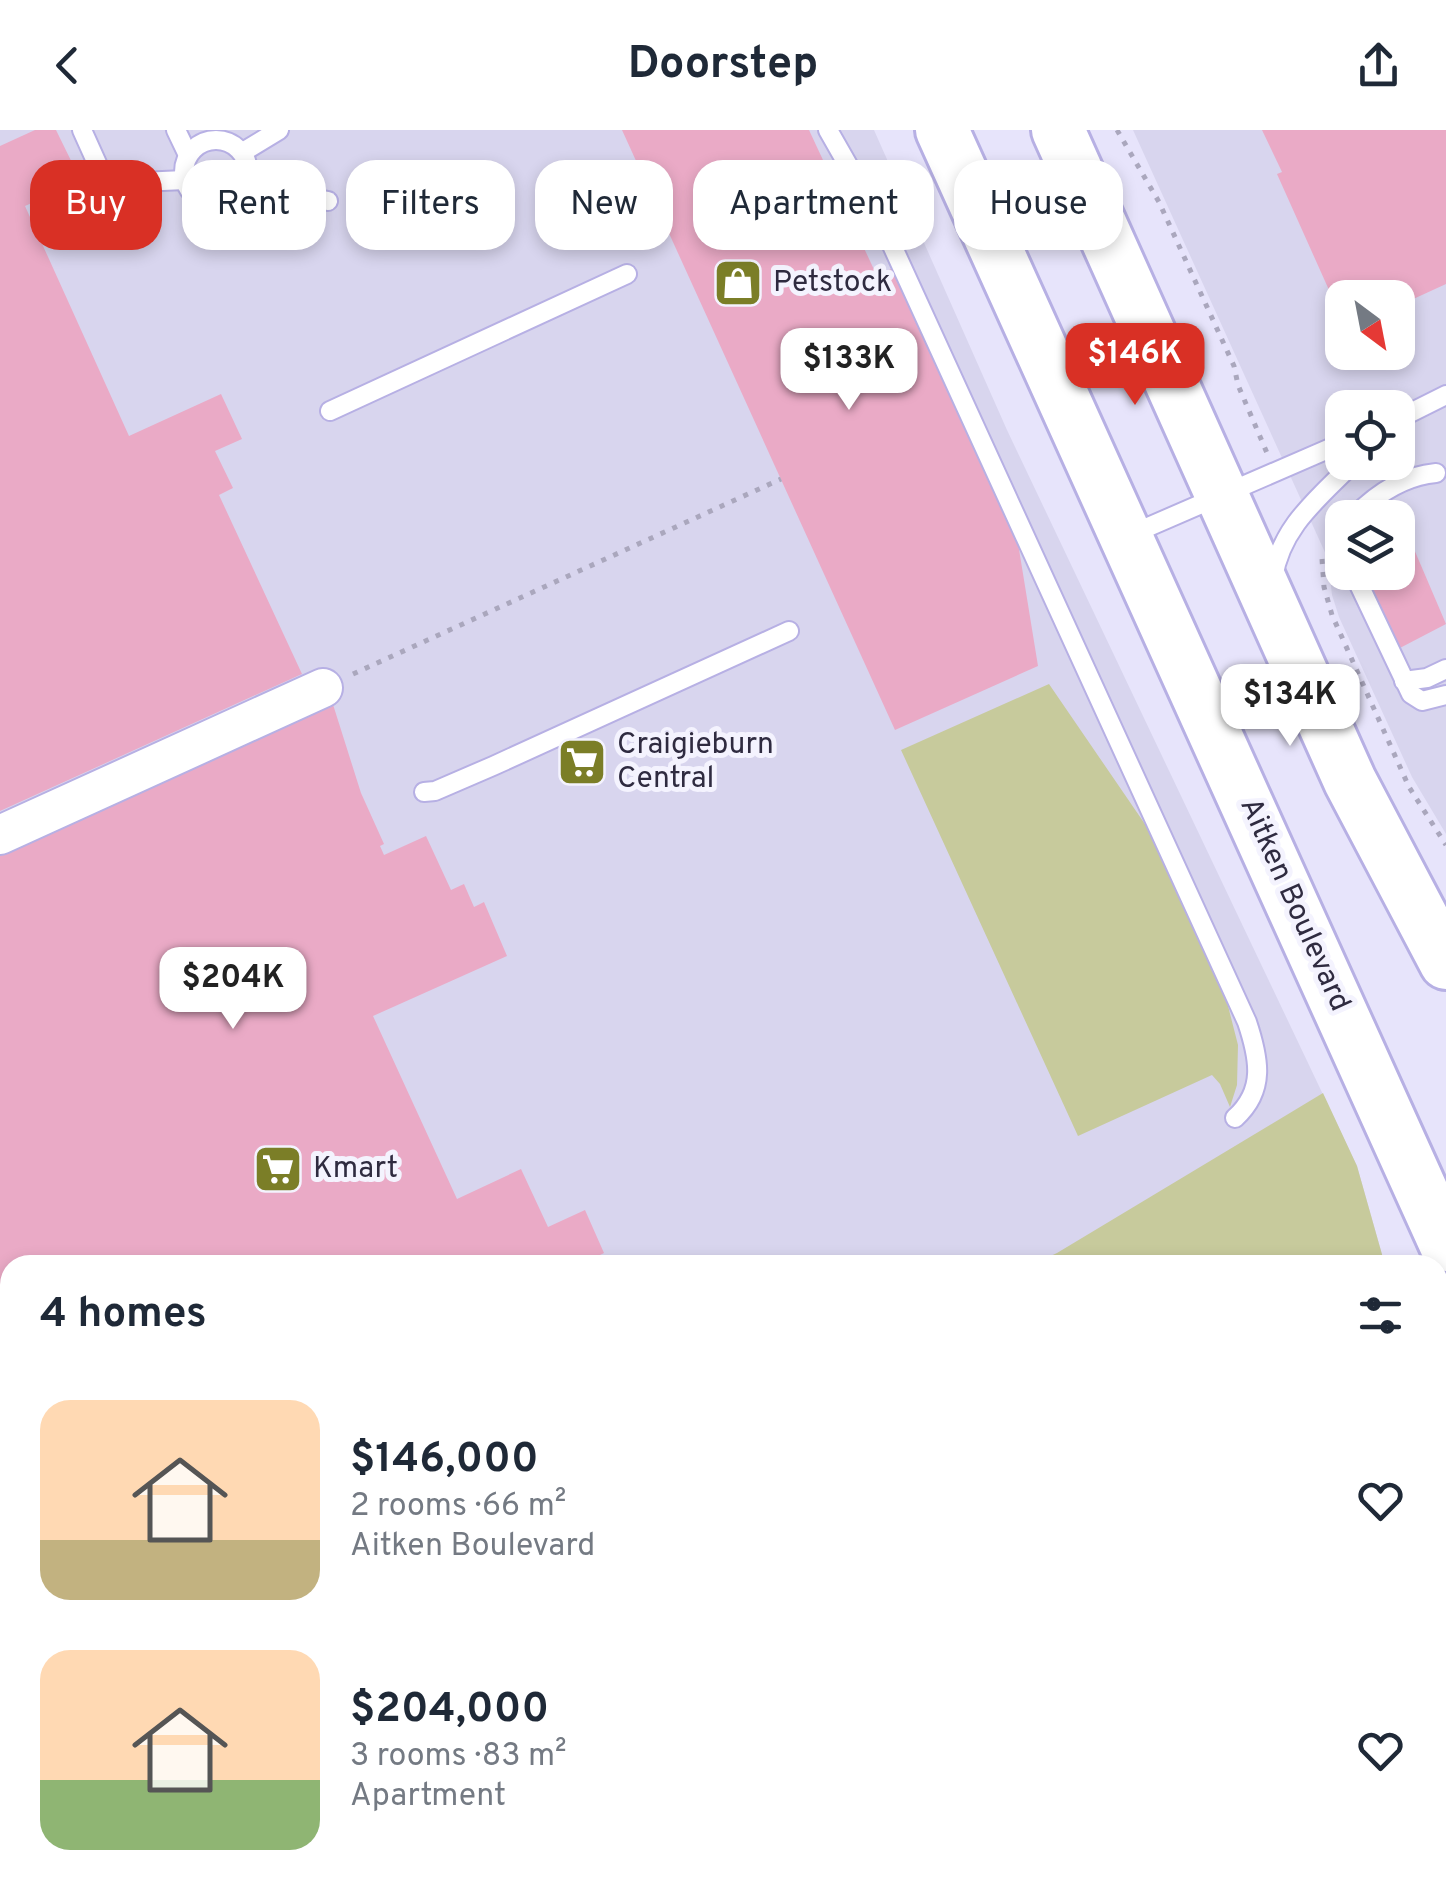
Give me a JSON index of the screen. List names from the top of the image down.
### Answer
{
  "streets": {
    "main road": ["Aitken Boulevard"]
  },
  "places": {
    "shop": ["Petstock"],
    "supermarket": ["Craigieburn Central", "Kmart"]
  },
  "north": "bottom right",
  "page": {
    "header": "Doorstep",
    "chip": [
      "Buy",
      "Rent",
      "Filters",
      "New",
      "Apartment",
      "House"
    ],
    "price": [
      "$146K",
      "$133K",
      "$134K",
      "$204K"
    ],
    "heading": "4 homes",
    "list": [
      {
        "name": "$146,000",
        "note": "2 rooms · 66 m² · Aitken Boulevard"
      },
      {
        "name": "$204,000",
        "note": "3 rooms · 83 m² · Apartment"
      }
    ]
  }
}
